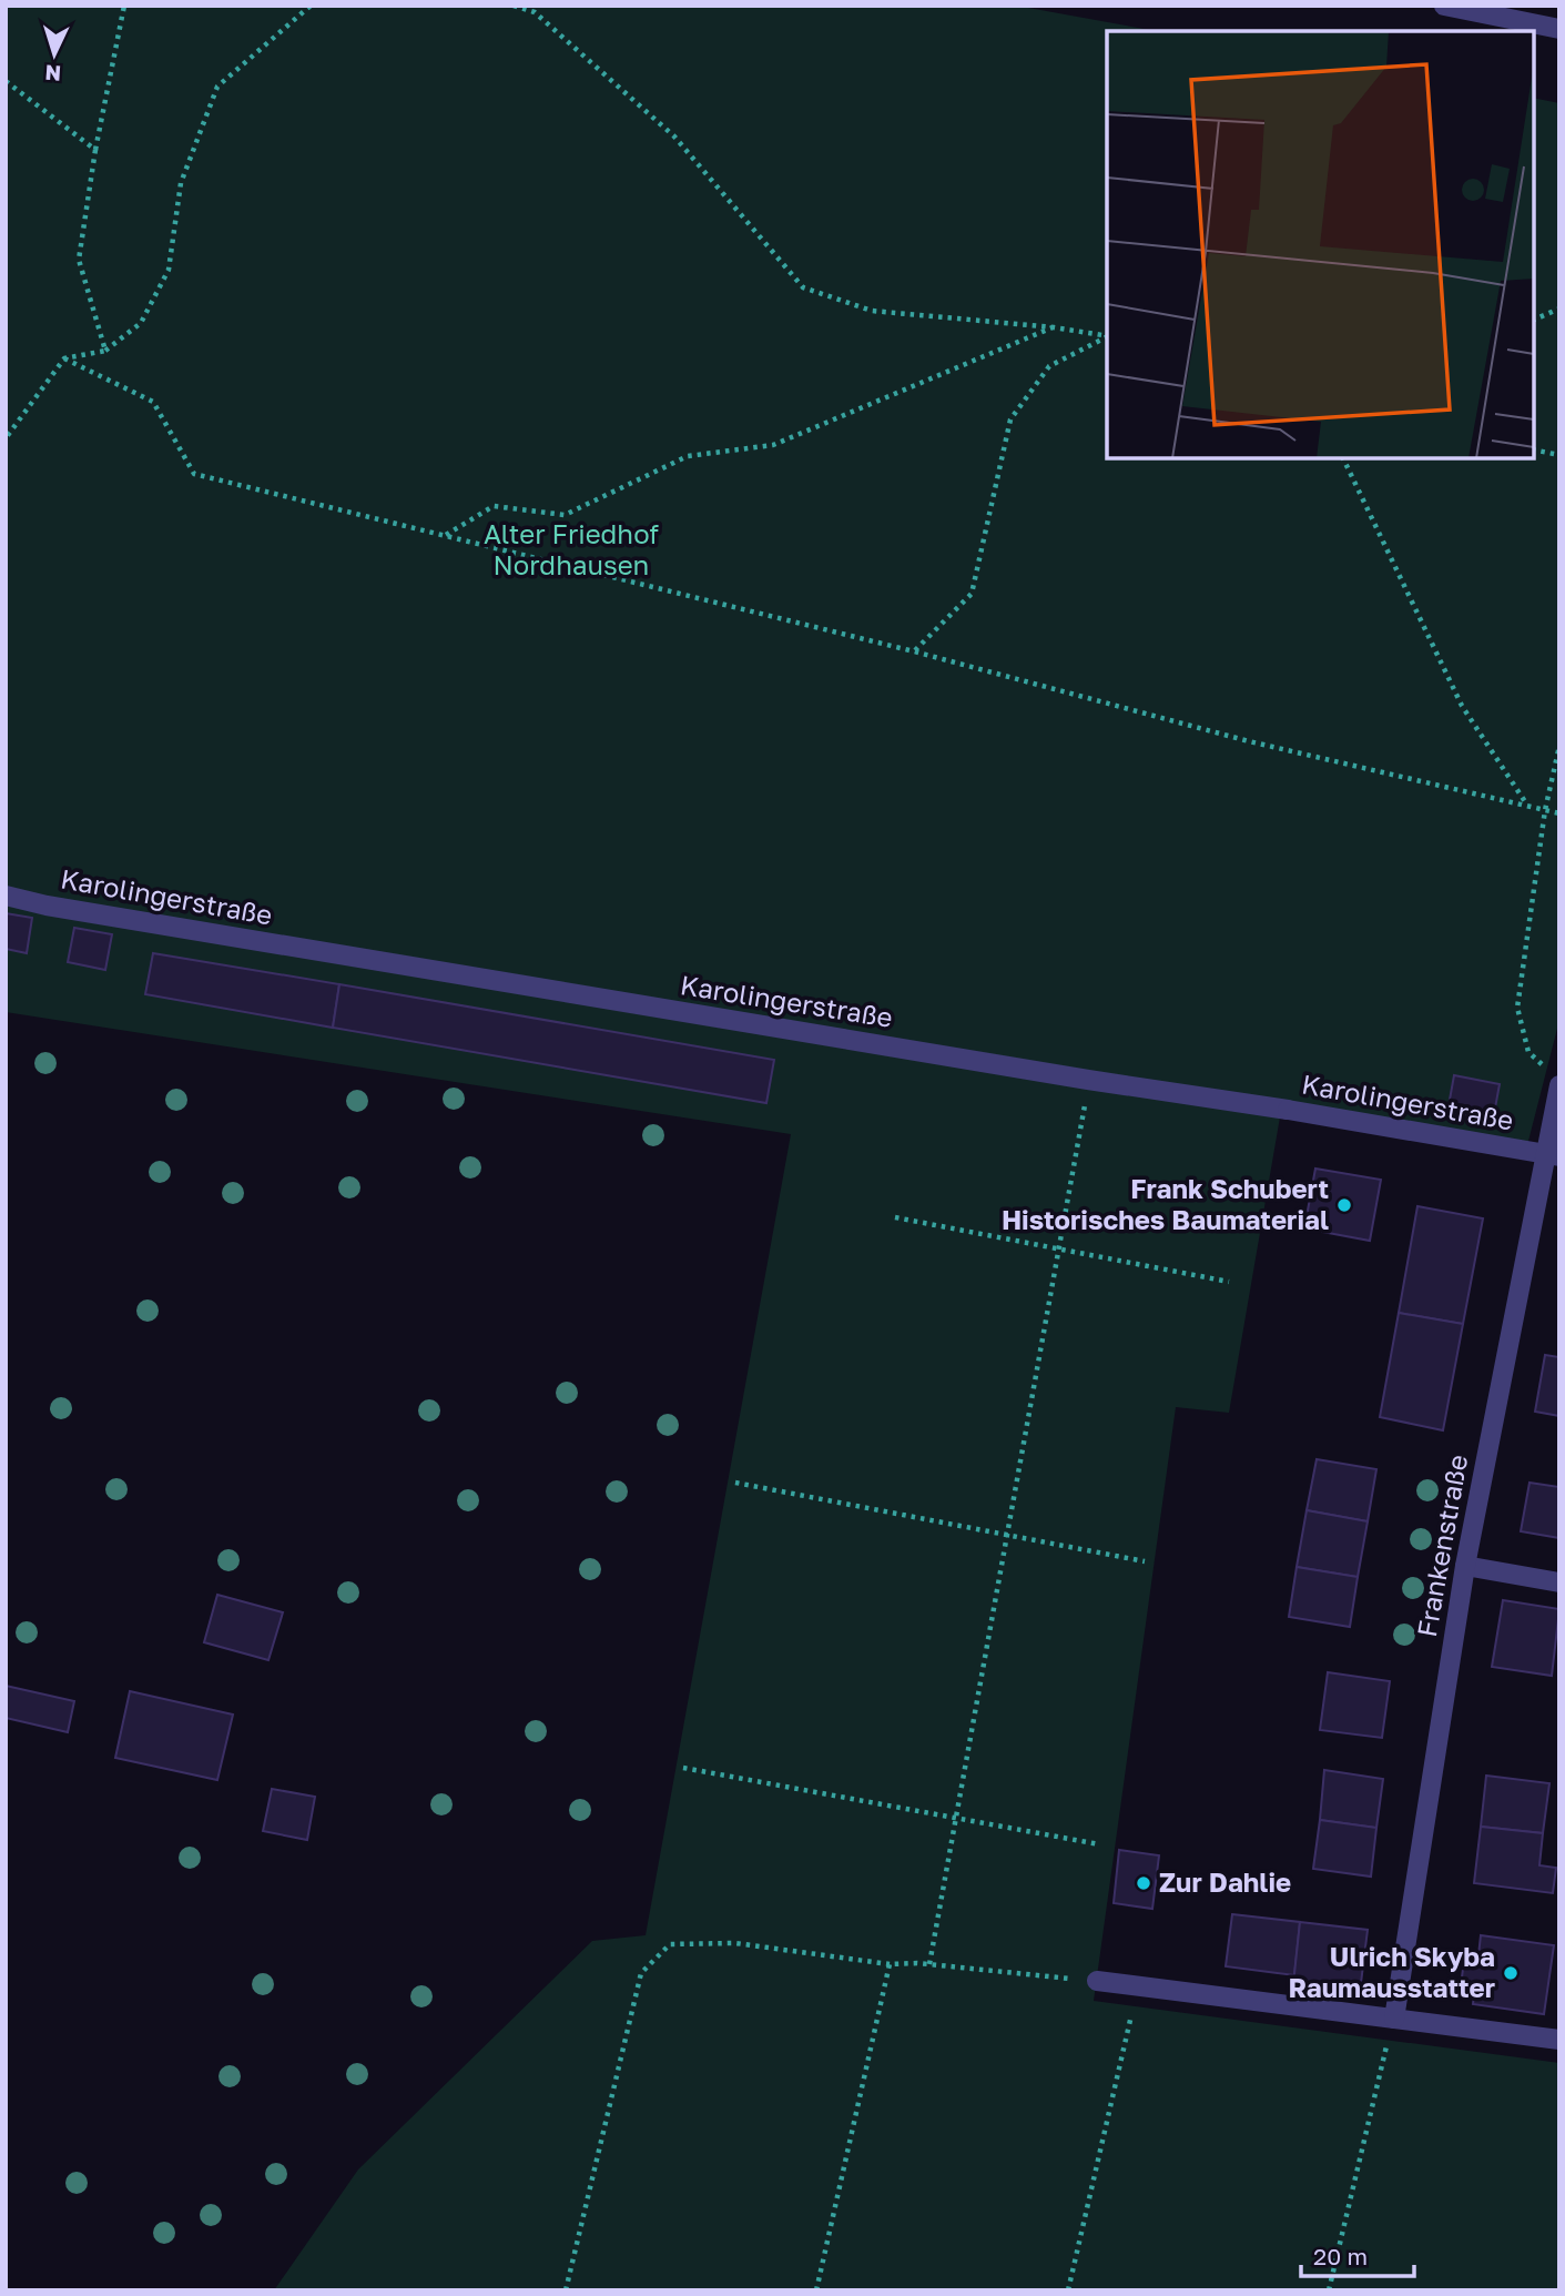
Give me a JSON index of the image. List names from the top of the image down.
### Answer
{
  "streets": {
    "street": ["Karolingerstraße", "Frankenstraße"]
  },
  "crossings": [
    ["Karolingerstraße", "Frankenstraße"]
  ],
  "parks": ["Alter Friedhof Nordhausen"],
  "places": ["Frank Schubert Historisches Baumaterial", "Zur Dahlie", "Ulrich Skyba Raumausstatter"],
  "scale_bar": "20 m",
  "north": "bottom"
}
